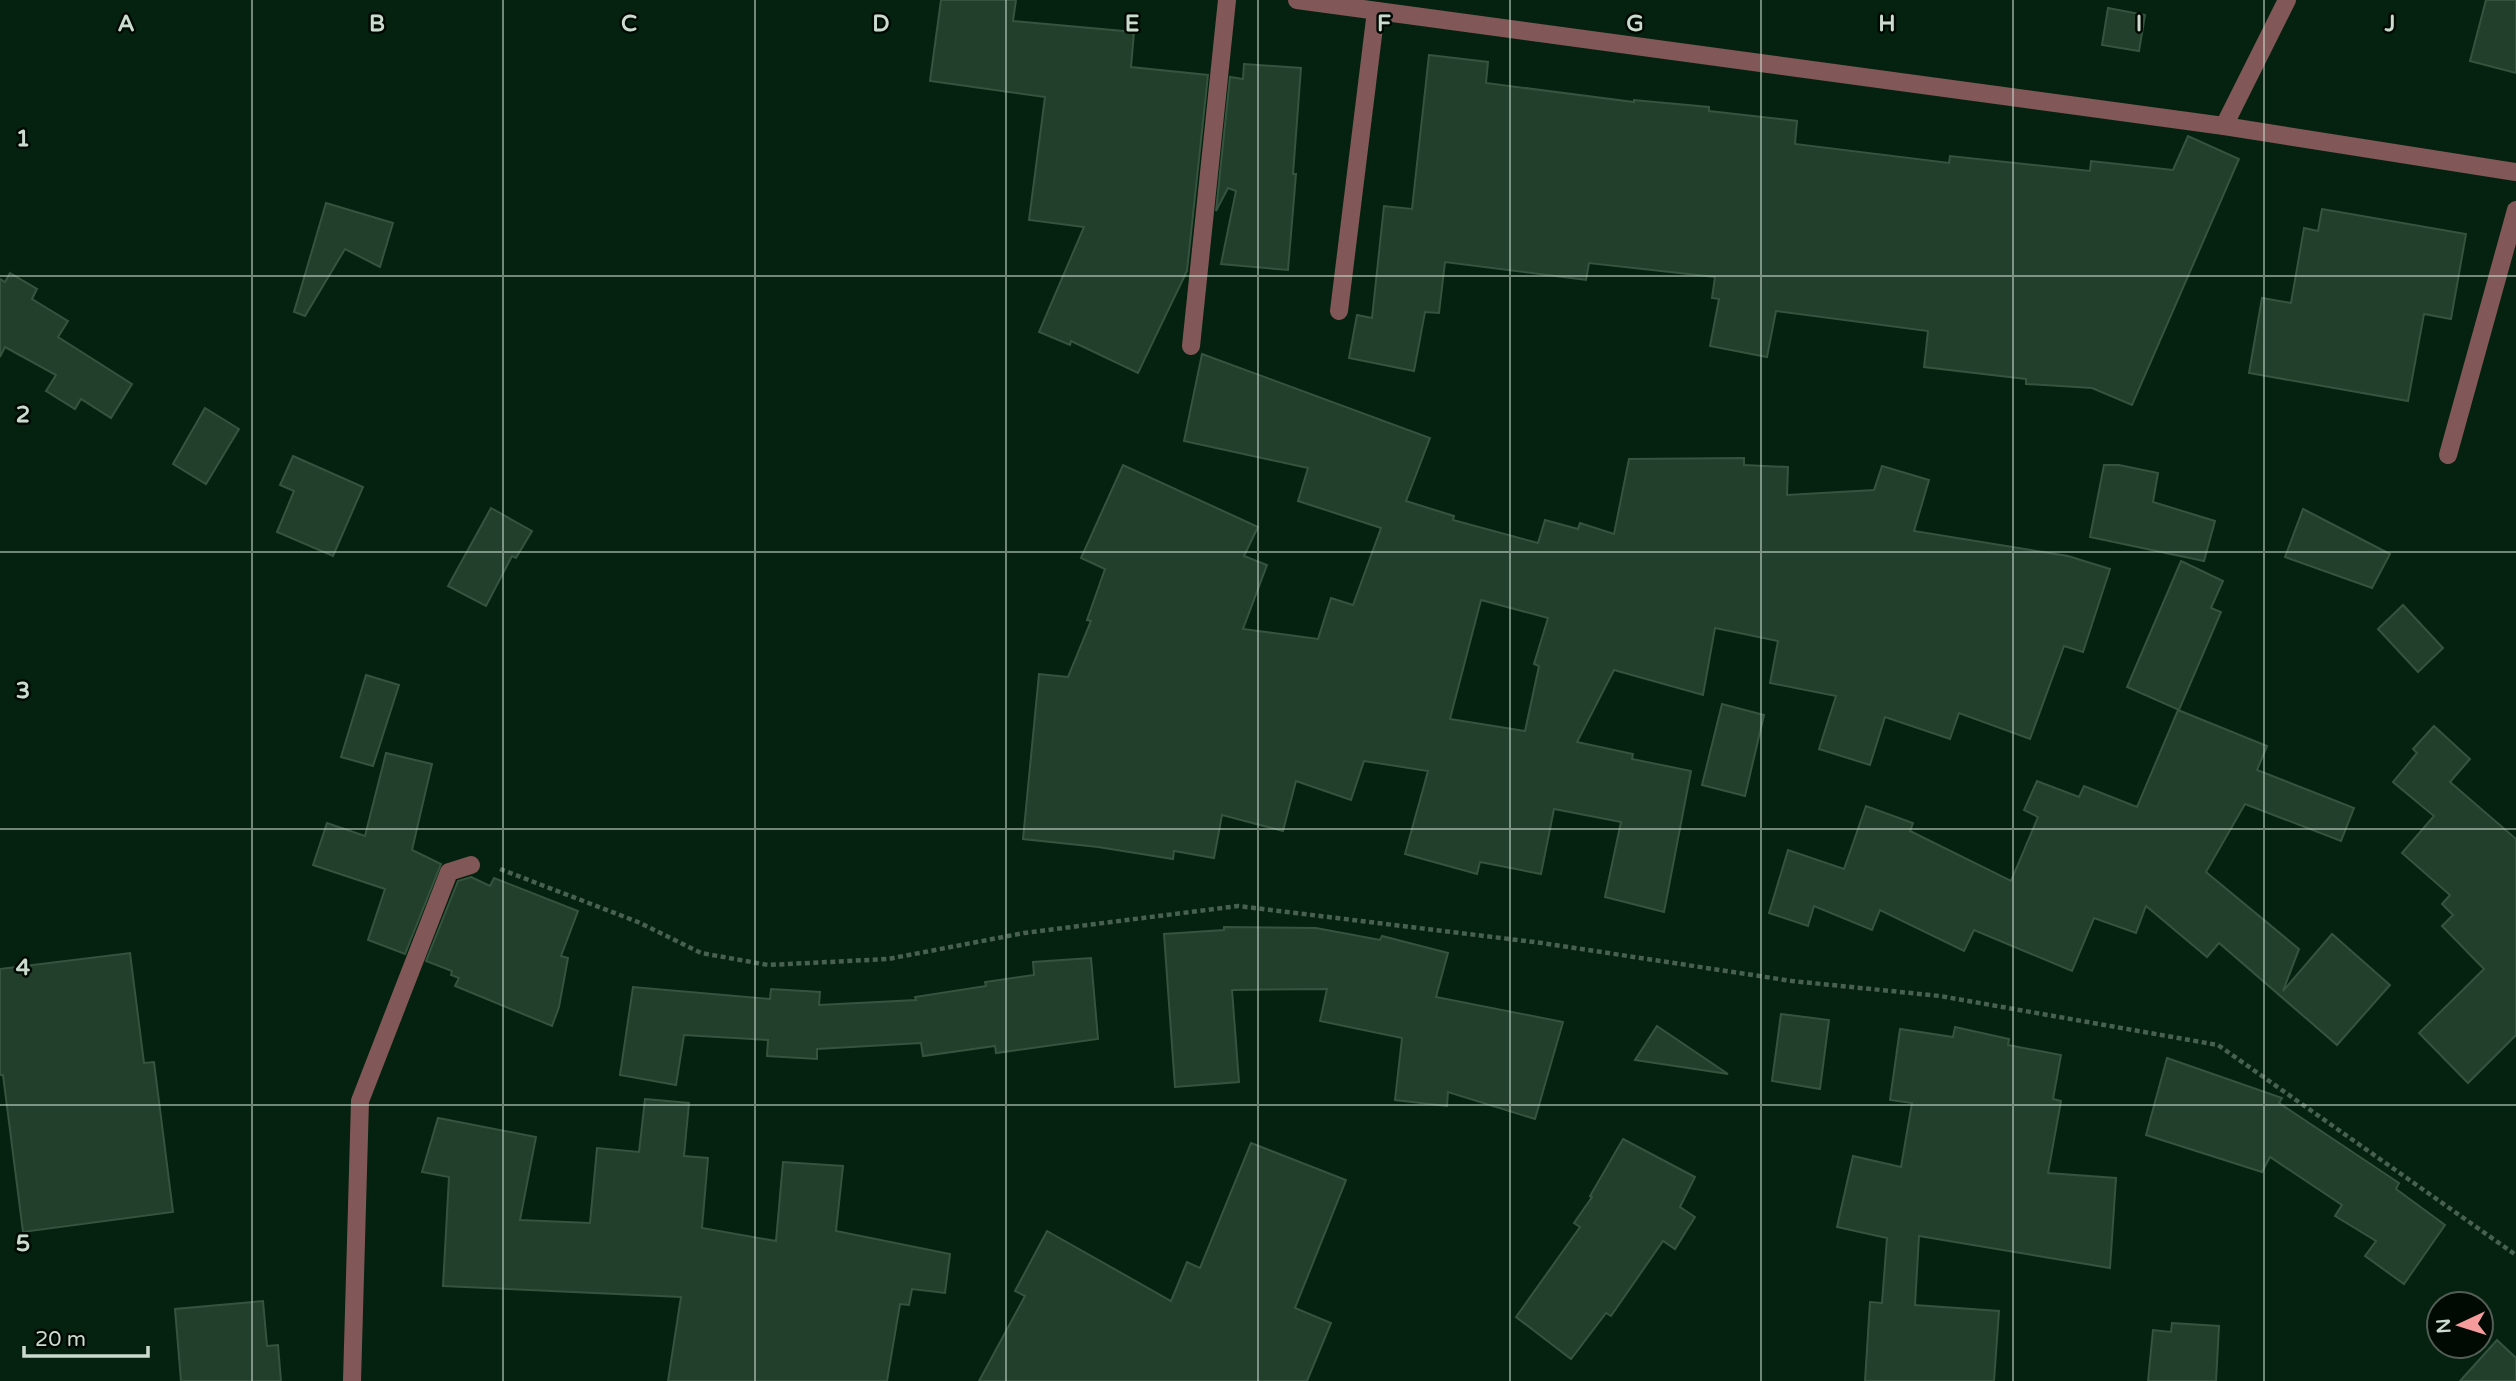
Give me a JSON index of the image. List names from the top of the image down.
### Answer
{
  "scale_bar": "20 m",
  "north": "left",
  "grid": {
    "columns": [
      "A",
      "B",
      "C",
      "D",
      "E",
      "F",
      "G",
      "H",
      "I",
      "J"
    ],
    "rows": [
      "1",
      "2",
      "3",
      "4",
      "5"
    ]
  }
}
